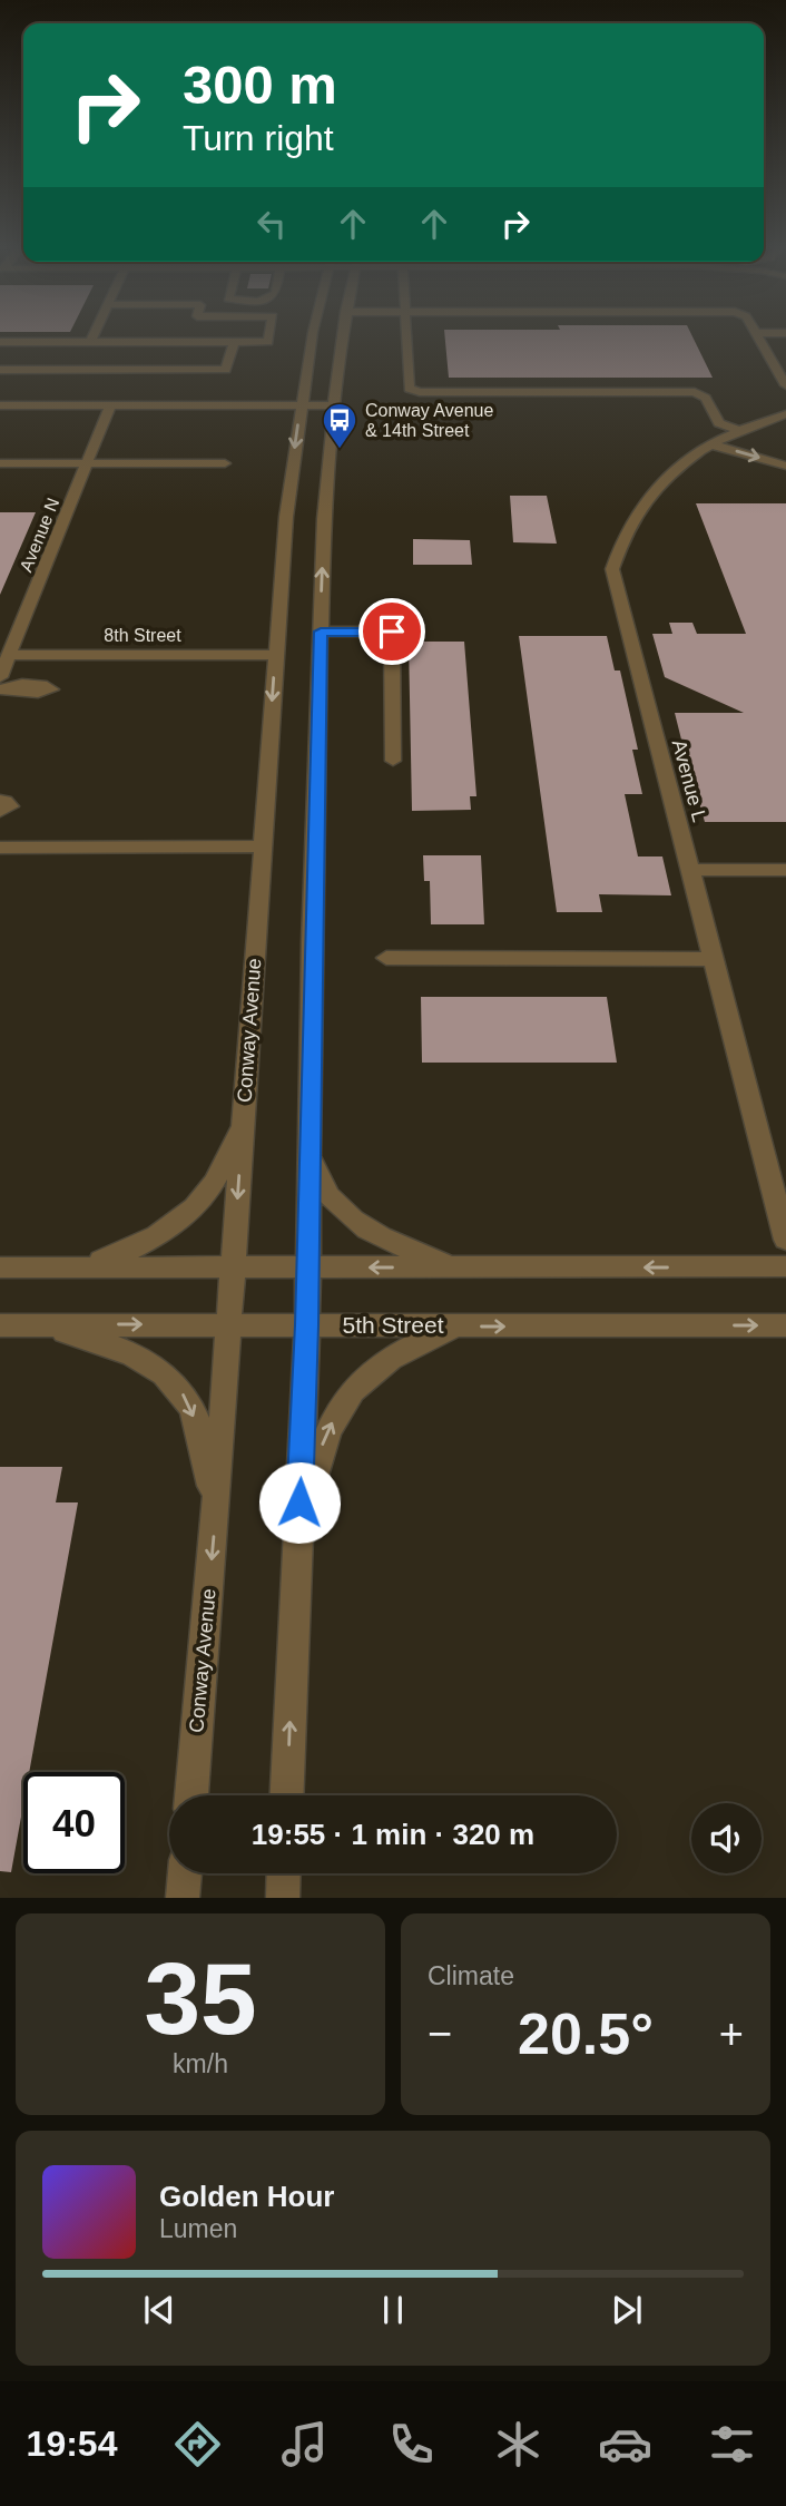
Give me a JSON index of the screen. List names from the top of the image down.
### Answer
{
  "streets": {
    "street": [
      "Avenue N",
      "8th Street",
      "Avenue L",
      "Conway Avenue",
      "5th Street"
    ]
  },
  "crossings": [
    ["Avenue N", "8th Street"],
    ["8th Street", "Conway Avenue"],
    ["Conway Avenue", "5th Street"]
  ],
  "places": {
    "bus stop": ["Conway Avenue & 14th Street"]
  },
  "page": {
    "turn": ["300 m", "Turn right"],
    "limit": "40",
    "trip": "19:55 · 1 min · 320 m",
    "tile": [
      ["35", "km/h"],
      "Climate"
    ],
    "heat": ["−", "20.5°", "+"],
    "song": ["Golden Hour", "Lumen"],
    "tabs": "19:54"
  }
}
